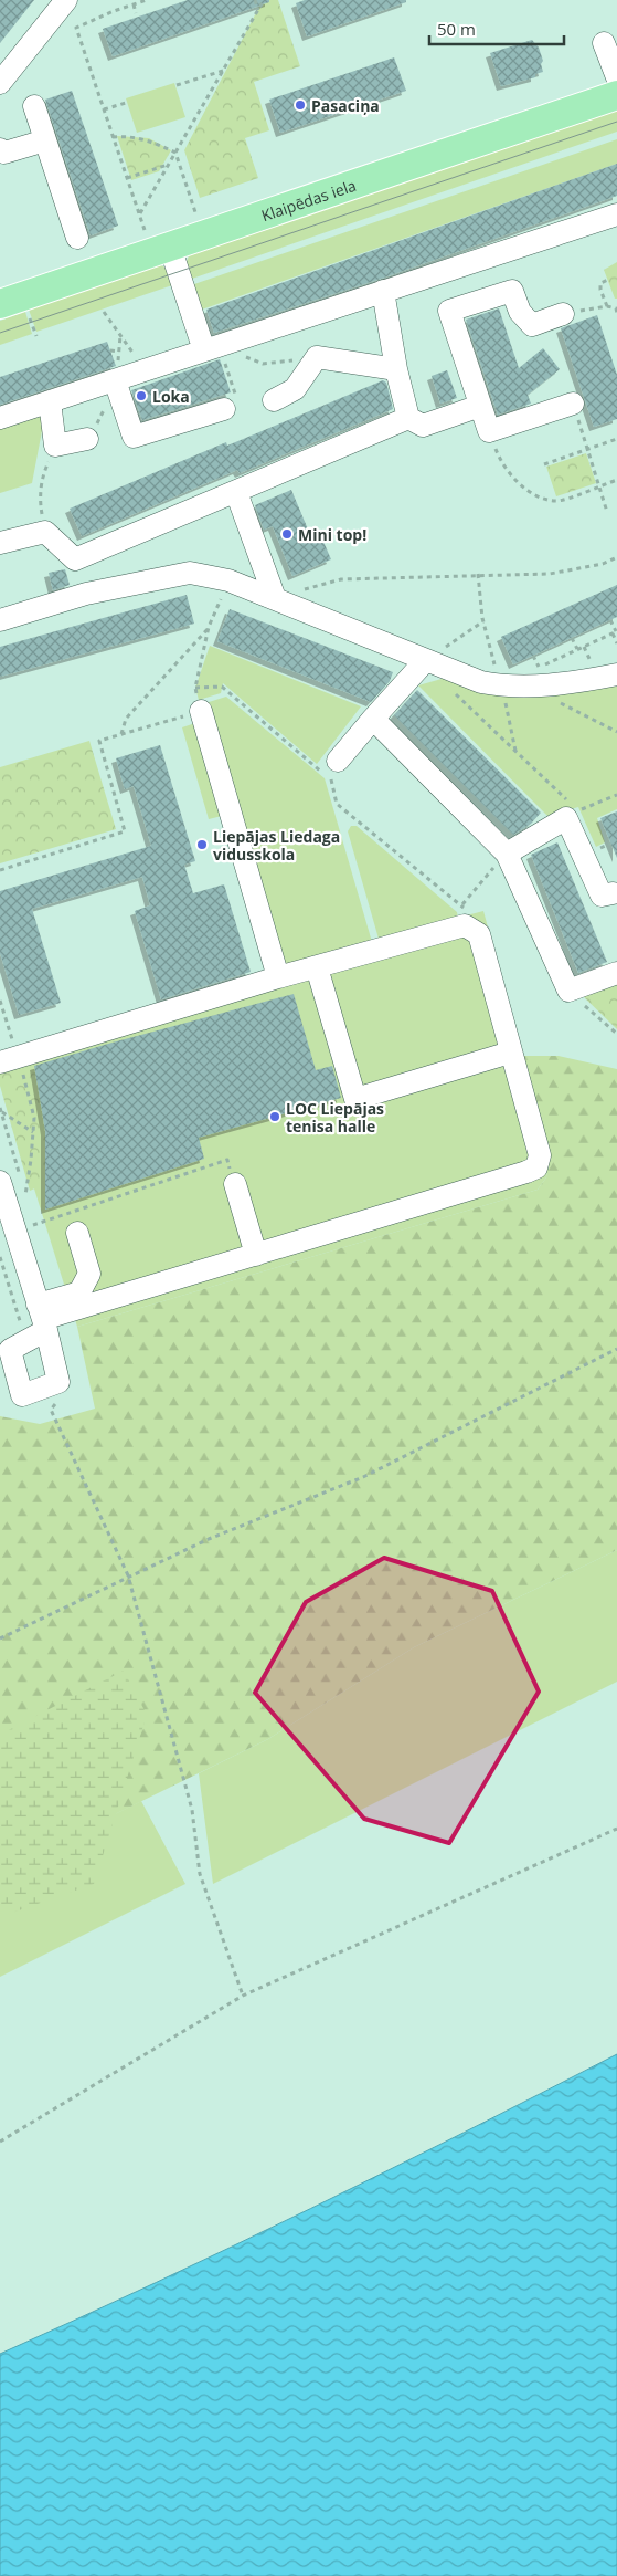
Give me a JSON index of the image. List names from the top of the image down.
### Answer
{
  "streets": {
    "main road": ["Klaipēdas iela"]
  },
  "places": [
    "Pasaciņa",
    "Loka",
    "Mini top!",
    "Liepājas Liedaga vidusskola",
    "LOC Liepājas tenisa halle"
  ],
  "scale_bar": "50 m"
}
